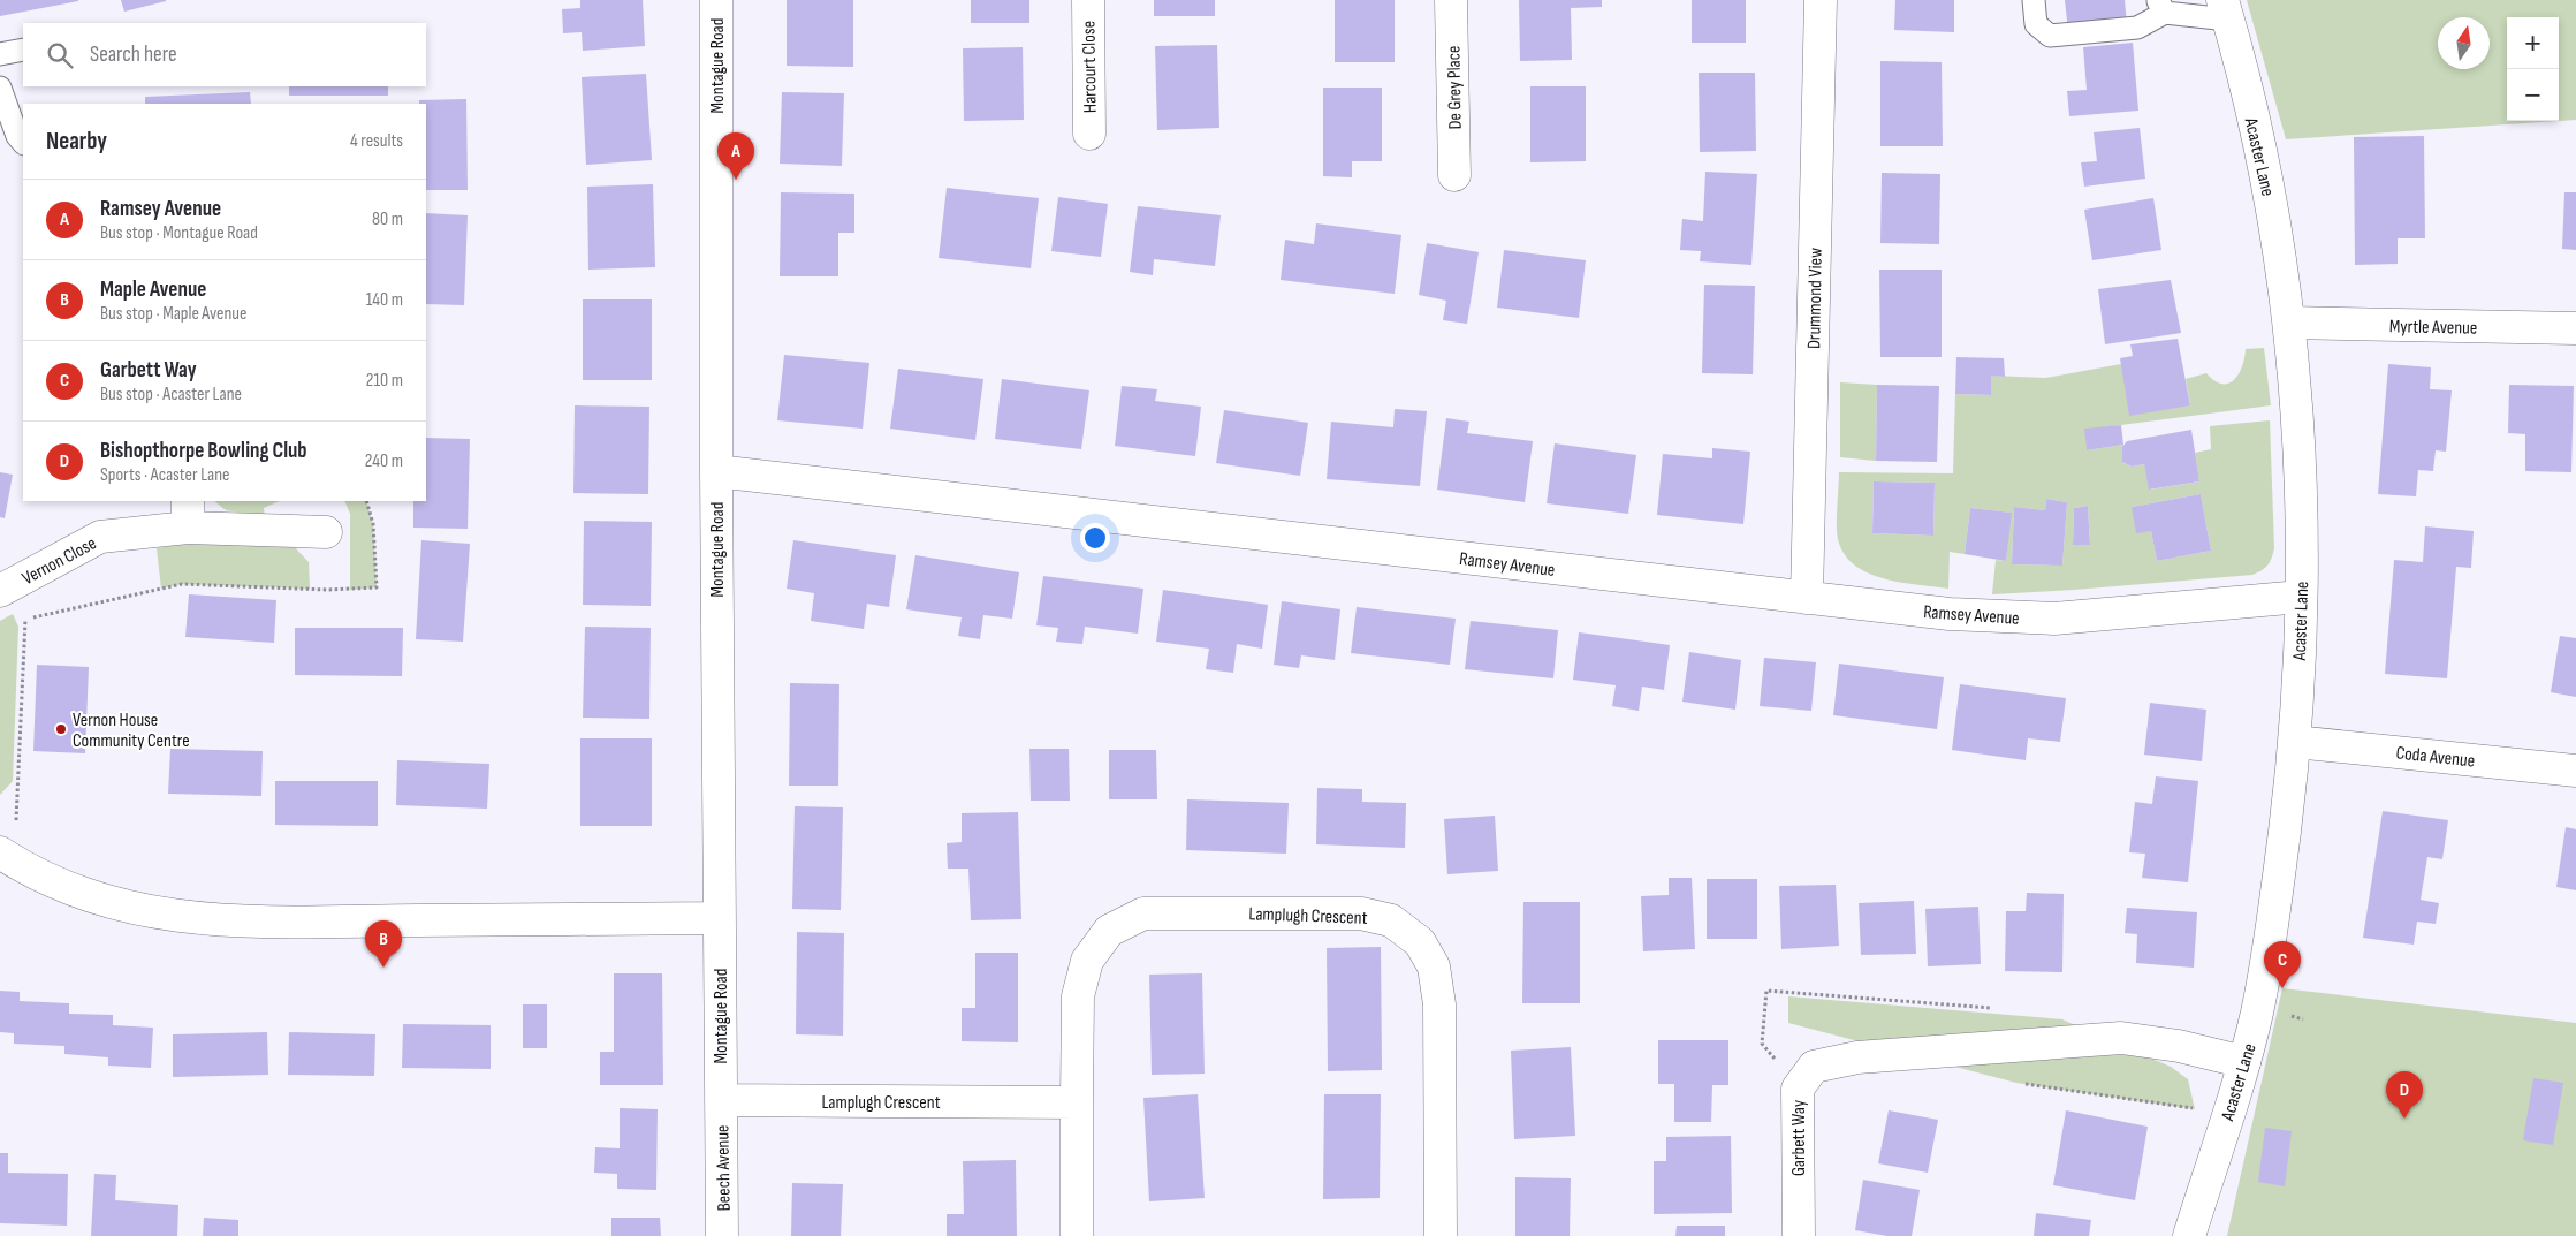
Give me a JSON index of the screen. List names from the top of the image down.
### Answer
{
  "streets": {
    "street": [
      "Montague Road",
      "Harcourt Close",
      "De Grey Place",
      "Acaster Lane",
      "Drummond View",
      "Myrtle Avenue",
      "Vernon Close",
      "Ramsey Avenue",
      "Coda Avenue",
      "Lamplugh Crescent",
      "Garbett Way",
      "Beech Avenue"
    ]
  },
  "crossings": [
    ["Montague Road", "Ramsey Avenue"],
    ["Montague Road", "Lamplugh Crescent"],
    ["Montague Road", "Beech Avenue"],
    ["Acaster Lane", "Myrtle Avenue"],
    ["Acaster Lane", "Ramsey Avenue"],
    ["Acaster Lane", "Coda Avenue"],
    ["Acaster Lane", "Garbett Way"],
    ["Drummond View", "Ramsey Avenue"],
    ["Lamplugh Crescent", "Beech Avenue"]
  ],
  "places": ["Vernon House Community Centre"],
  "north": "top",
  "page": {
    "map_buttons": ["+", "−"],
    "search": "Search here",
    "heading": ["Nearby", "4 results"],
    "pins": [
      "A",
      "B",
      "C",
      "D"
    ],
    "list": [
      {
        "mark": "A",
        "name": "Ramsey Avenue",
        "note": "Bus stop · Montague Road",
        "value": "80 m"
      },
      {
        "mark": "B",
        "name": "Maple Avenue",
        "note": "Bus stop · Maple Avenue",
        "value": "140 m"
      },
      {
        "mark": "C",
        "name": "Garbett Way",
        "note": "Bus stop · Acaster Lane",
        "value": "210 m"
      },
      {
        "mark": "D",
        "name": "Bishopthorpe Bowling Club",
        "note": "Sports · Acaster Lane",
        "value": "240 m"
      }
    ]
  }
}
